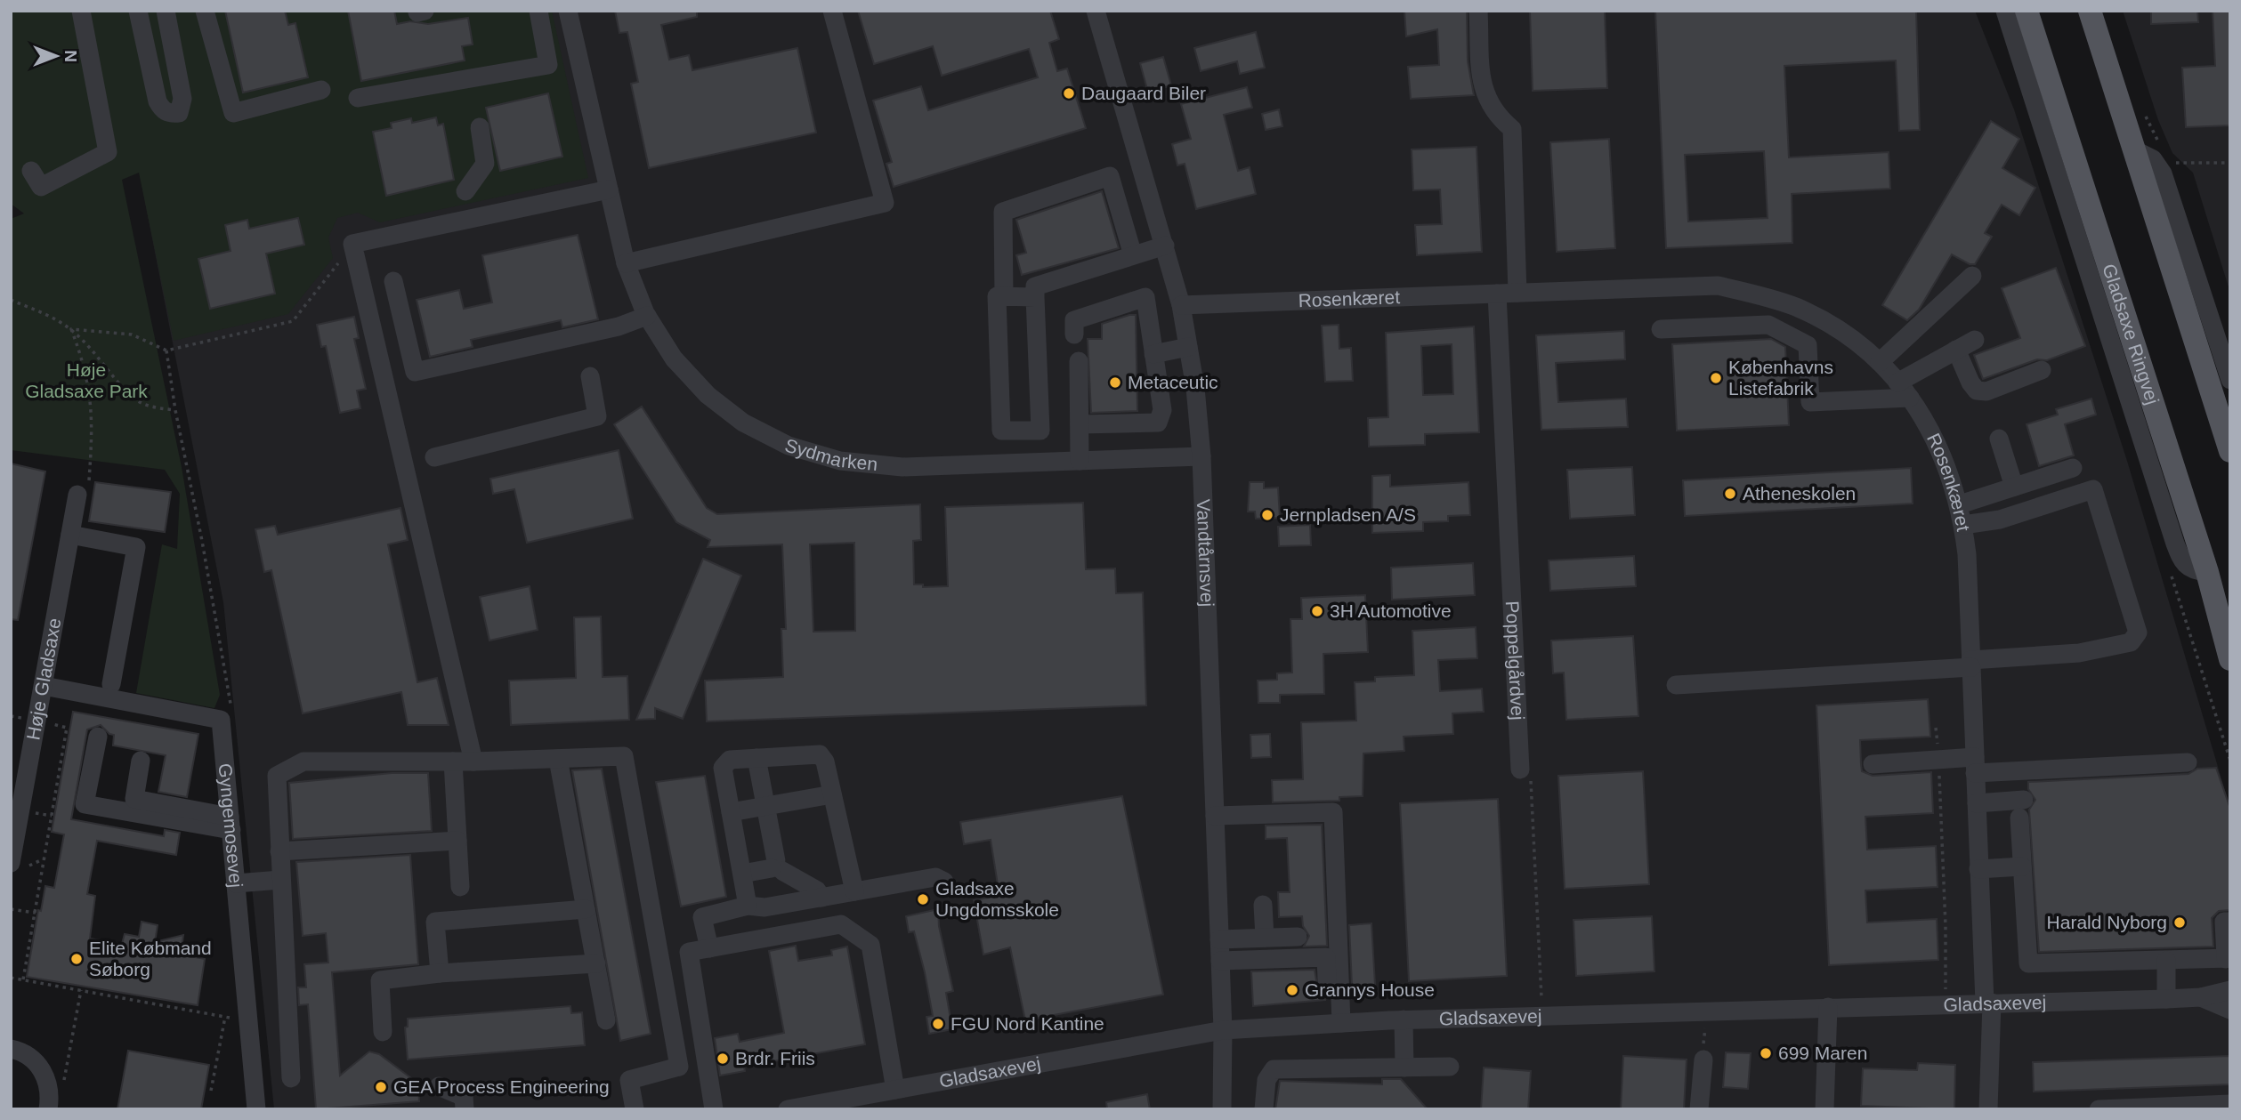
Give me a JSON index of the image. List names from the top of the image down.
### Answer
{
  "streets": {
    "main road": ["Gladsaxe Ringvej"],
    "street": [
      "Rosenkæret",
      "Sydmarken",
      "Vandtårnsvej",
      "Poppelgårdvej",
      "Høje Gladsaxe",
      "Gyngemosevej",
      "Gladsaxevej"
    ]
  },
  "crossings": [
    ["Rosenkæret", "Vandtårnsvej"],
    ["Rosenkæret", "Poppelgårdvej"],
    ["Rosenkæret", "Gladsaxevej"],
    ["Sydmarken", "Vandtårnsvej"],
    ["Vandtårnsvej", "Gladsaxevej"]
  ],
  "parks": ["Høje Gladsaxe Park"],
  "places": [
    "Daugaard Biler",
    "Københavns Listefabrik",
    "Metaceutic",
    "Atheneskolen",
    "Jernpladsen A/S",
    "3H Automotive",
    "Gladsaxe Ungdomsskole",
    "Harald Nyborg",
    "Elite Købmand Søborg",
    "Grannys House",
    "FGU Nord Kantine",
    "699 Maren",
    "Brdr. Friis",
    "GEA Process Engineering"
  ],
  "north": "right"
}
